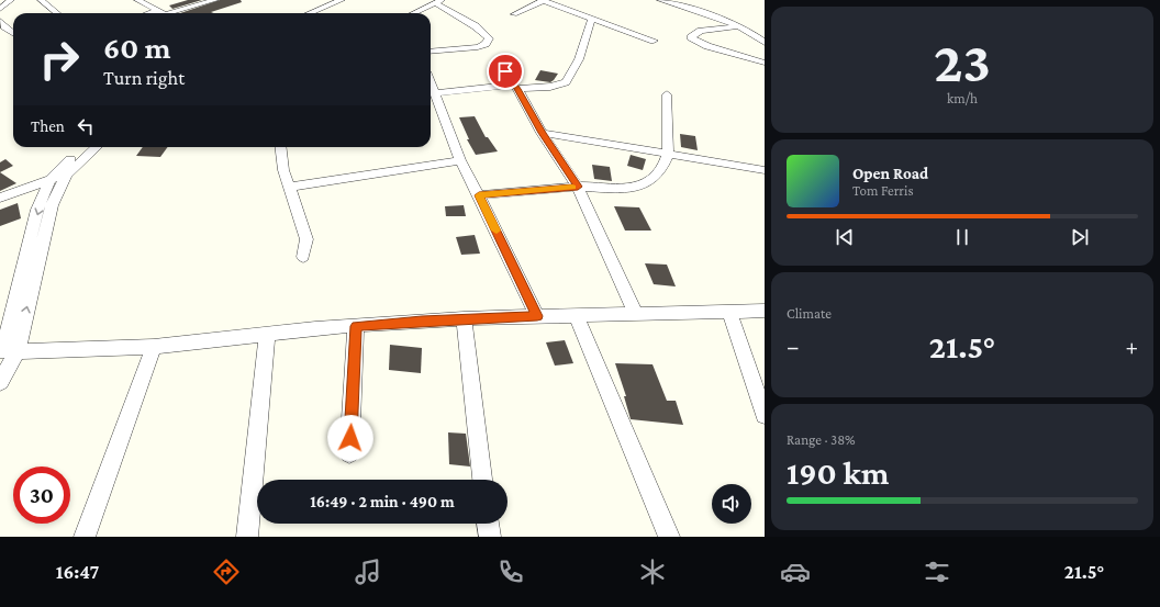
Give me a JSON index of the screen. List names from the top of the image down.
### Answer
{
  "page": {
    "tile": [
      ["23", "km/h"],
      "Climate",
      ["Range · 38%", "190 km"]
    ],
    "turn": ["60 m", "Turn right"],
    "then": "Then",
    "song": ["Open Road", "Tom Ferris"],
    "heat": ["−", "21.5°", "+"],
    "limit": "30",
    "trip": "16:49 · 2 min · 490 m",
    "tabs": ["16:47", "21.5°"]
  }
}
